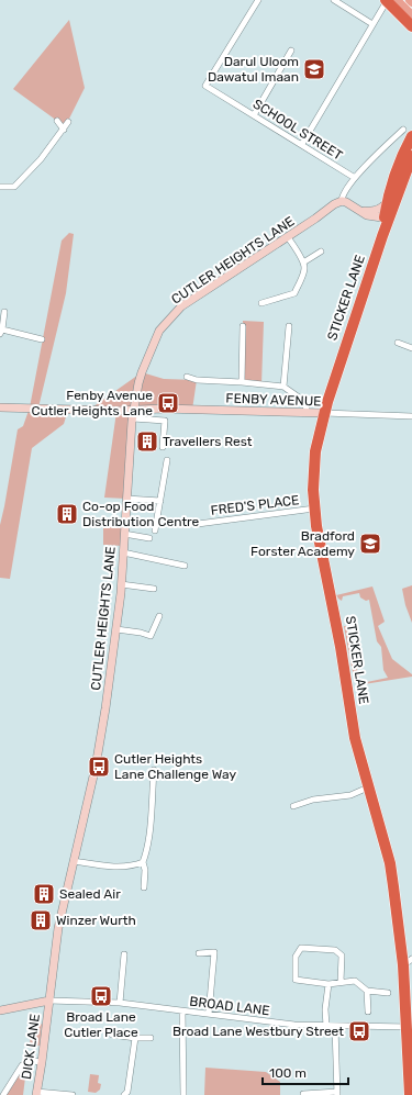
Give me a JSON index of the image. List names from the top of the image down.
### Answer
{
  "streets": {
    "highway": ["STICKER LANE"],
    "street": [
      "SCHOOL STREET",
      "CUTLER HEIGHTS LANE",
      "FENBY AVENUE",
      "FRED'S PLACE",
      "BROAD LANE",
      "DICK LANE"
    ]
  },
  "crossings": [
    ["CUTLER HEIGHTS LANE", "FENBY AVENUE"],
    ["CUTLER HEIGHTS LANE", "BROAD LANE"],
    ["CUTLER HEIGHTS LANE", "DICK LANE"],
    ["STICKER LANE", "FENBY AVENUE"],
    ["STICKER LANE", "FRED'S PLACE"],
    ["STICKER LANE", "BROAD LANE"],
    ["BROAD LANE", "DICK LANE"]
  ],
  "places": {
    "school or university": ["Darul Uloom Dawatul Imaan", "Bradford Forster Academy"],
    "bus stop": [
      "Fenby Avenue Cutler Heights Lane",
      "Cutler Heights Lane Challenge Way",
      "Broad Lane Cutler Place",
      "Broad Lane Westbury Street"
    ],
    "building": [
      "Travellers Rest",
      "Co-op Food Distribution Centre",
      "Sealed Air",
      "Winzer Wurth"
    ]
  },
  "scale_bar": "100 m"
}
